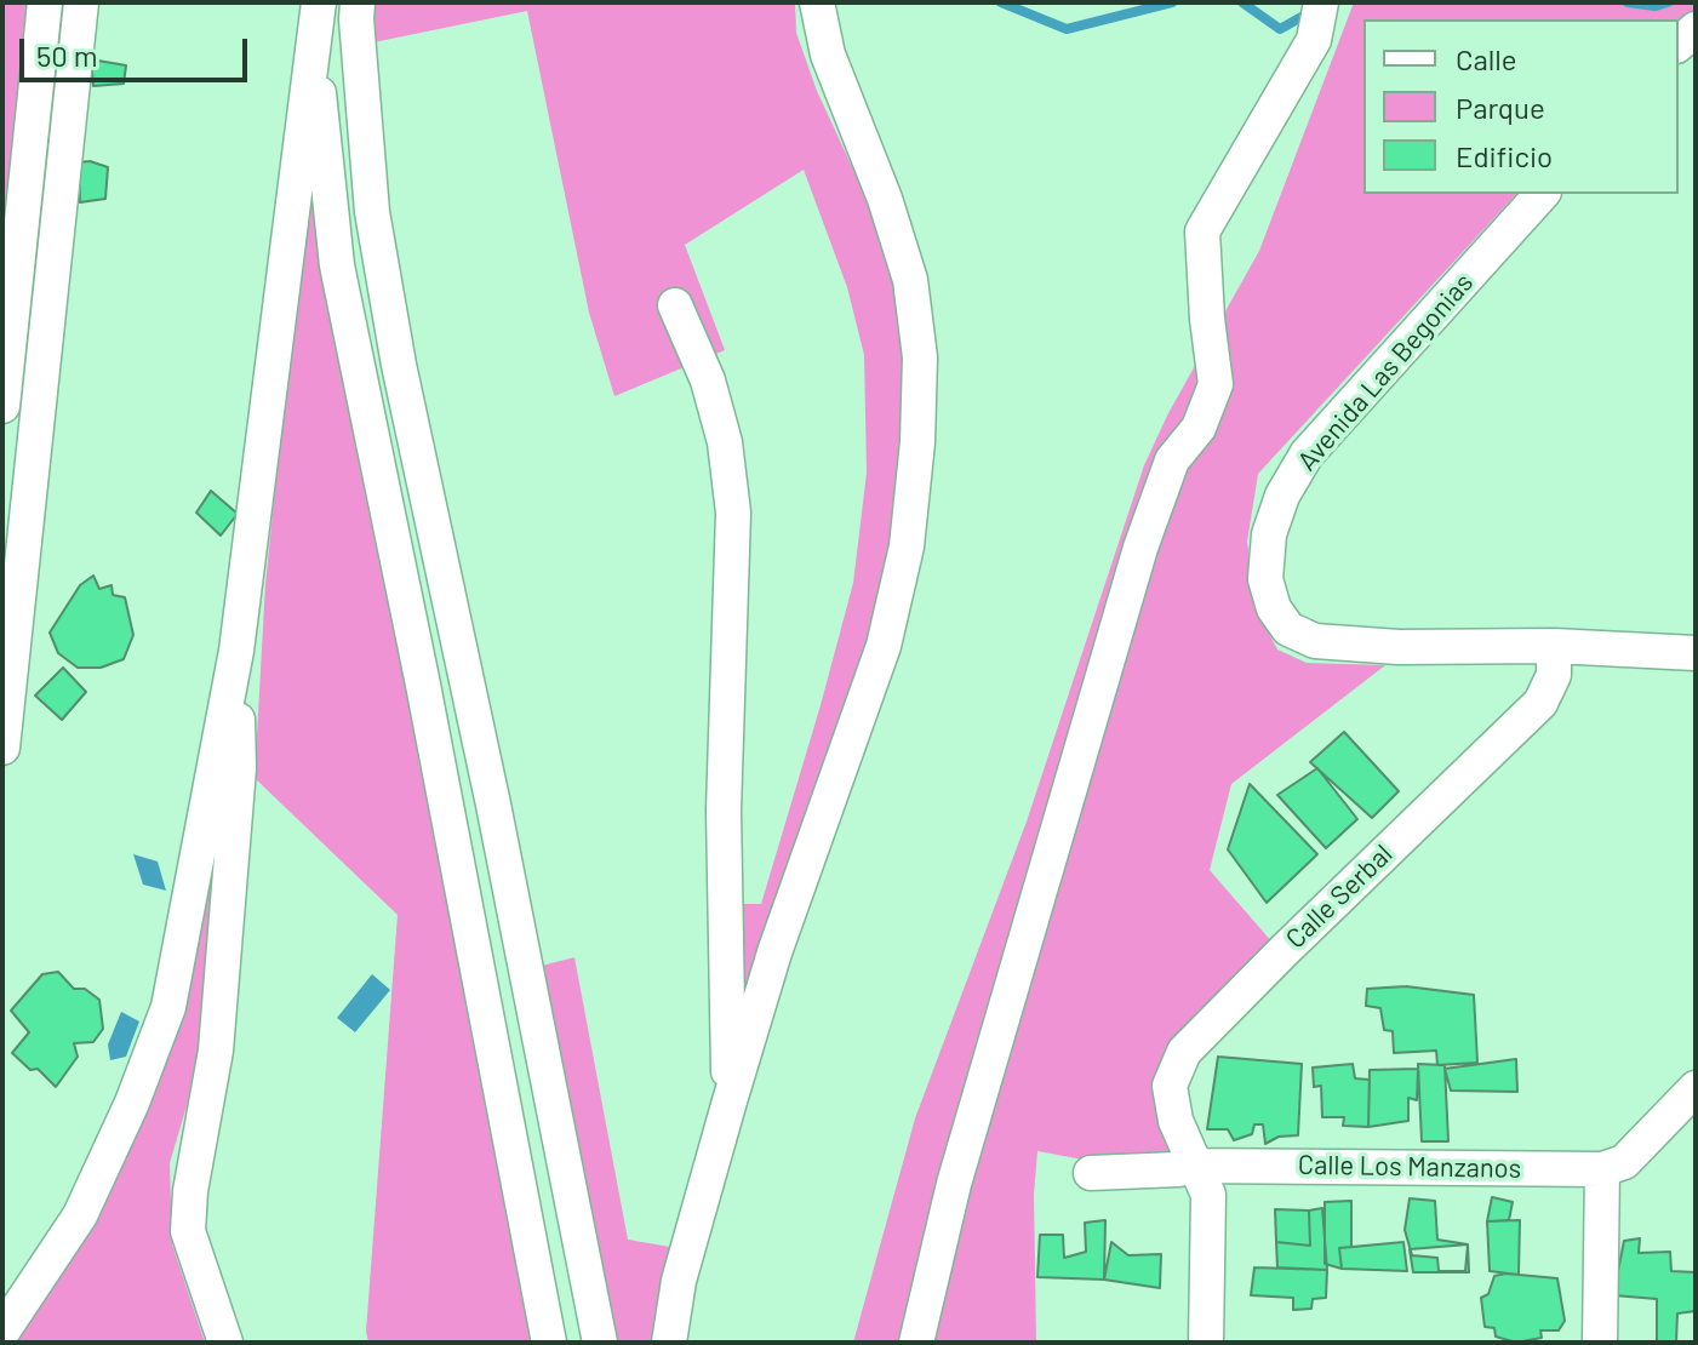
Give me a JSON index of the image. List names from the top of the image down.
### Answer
{
  "streets": {
    "street": ["Avenida Las Begonias", "Calle Serbal", "Calle Los Manzanos"]
  },
  "crossings": [
    ["Avenida Las Begonias", "Calle Serbal"],
    ["Calle Serbal", "Calle Los Manzanos"]
  ],
  "legend": ["Calle", "Parque", "Edificio"],
  "scale_bar": "50 m"
}
